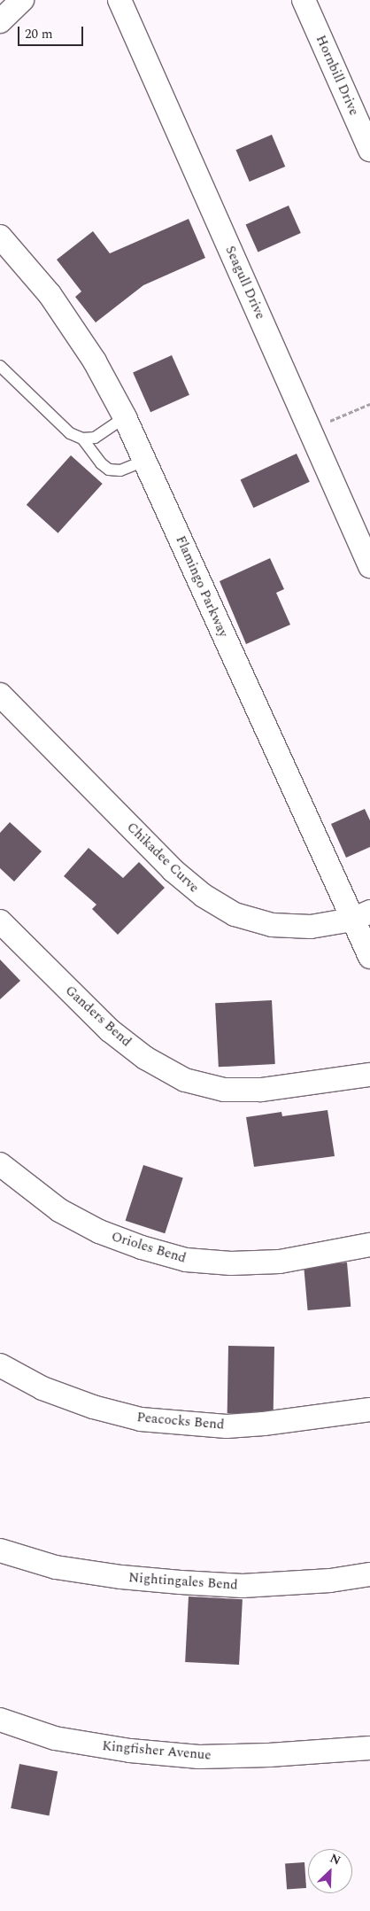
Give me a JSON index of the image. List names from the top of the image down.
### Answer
{
  "streets": {
    "street": [
      "Hornbill Drive",
      "Seagull Drive",
      "Flamingo Parkway",
      "Chikadee Curve",
      "Ganders Bend",
      "Orioles Bend",
      "Peacocks Bend",
      "Nightingales Bend",
      "Kingfisher Avenue"
    ]
  },
  "crossings": [
    ["Flamingo Parkway", "Chikadee Curve"]
  ],
  "scale_bar": "20 m",
  "north": "top right"
}
